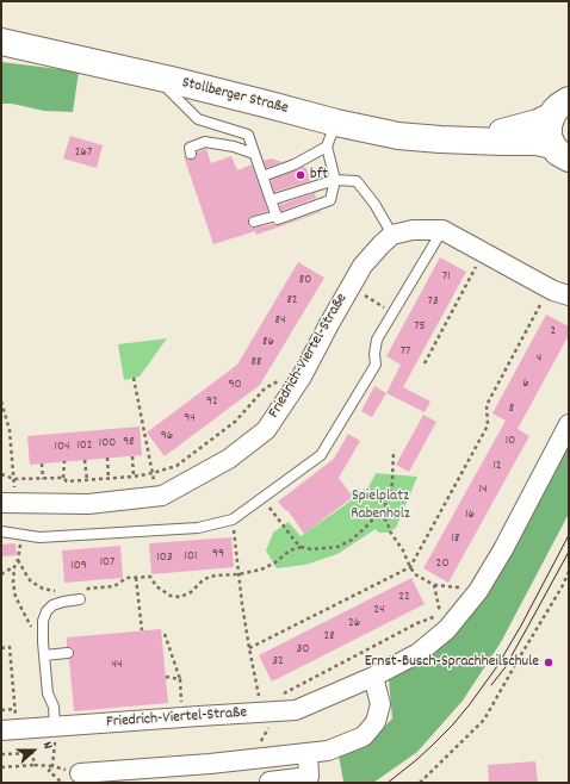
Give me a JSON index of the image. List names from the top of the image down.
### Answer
{
  "streets": {
    "main road": ["Stollberger Straße"],
    "street": ["Friedrich-Viertel-Straße"]
  },
  "parks": ["Spielplatz Rabenholz"],
  "places": ["bft", "Ernst-Busch-Sprachheilschule"],
  "house_numbers": [
    "267",
    "71",
    "80",
    "82",
    "73",
    "84",
    "75",
    "2",
    "86",
    "77",
    "4",
    "88",
    "6",
    "90",
    "92",
    "8",
    "94",
    "96",
    "10",
    "98",
    "100",
    "102",
    "104",
    "12",
    "14",
    "16",
    "18",
    "99",
    "101",
    "103",
    "107",
    "20",
    "109",
    "22",
    "24",
    "26",
    "28",
    "30",
    "32",
    "44"
  ],
  "north": "right"
}
